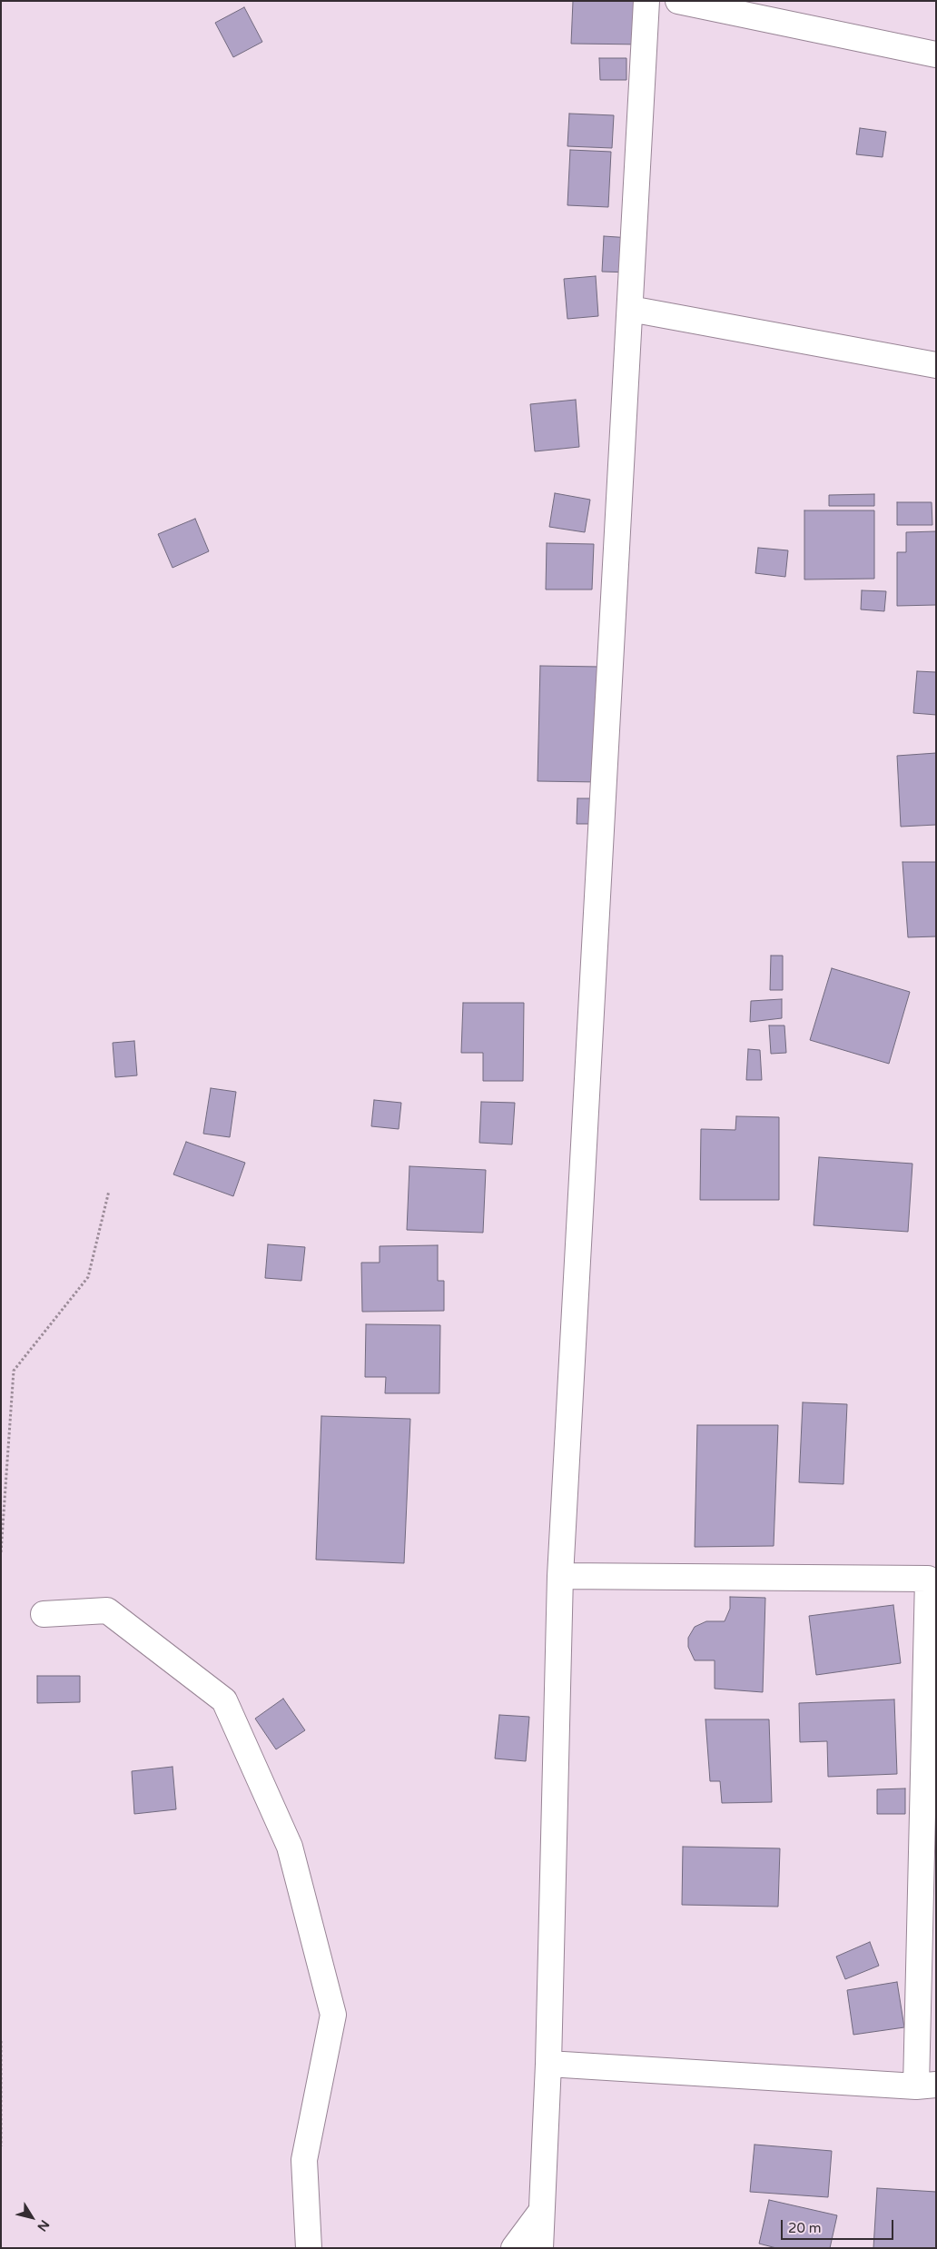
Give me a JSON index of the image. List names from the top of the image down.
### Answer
{
  "scale_bar": "20 m",
  "north": "bottom right"
}
